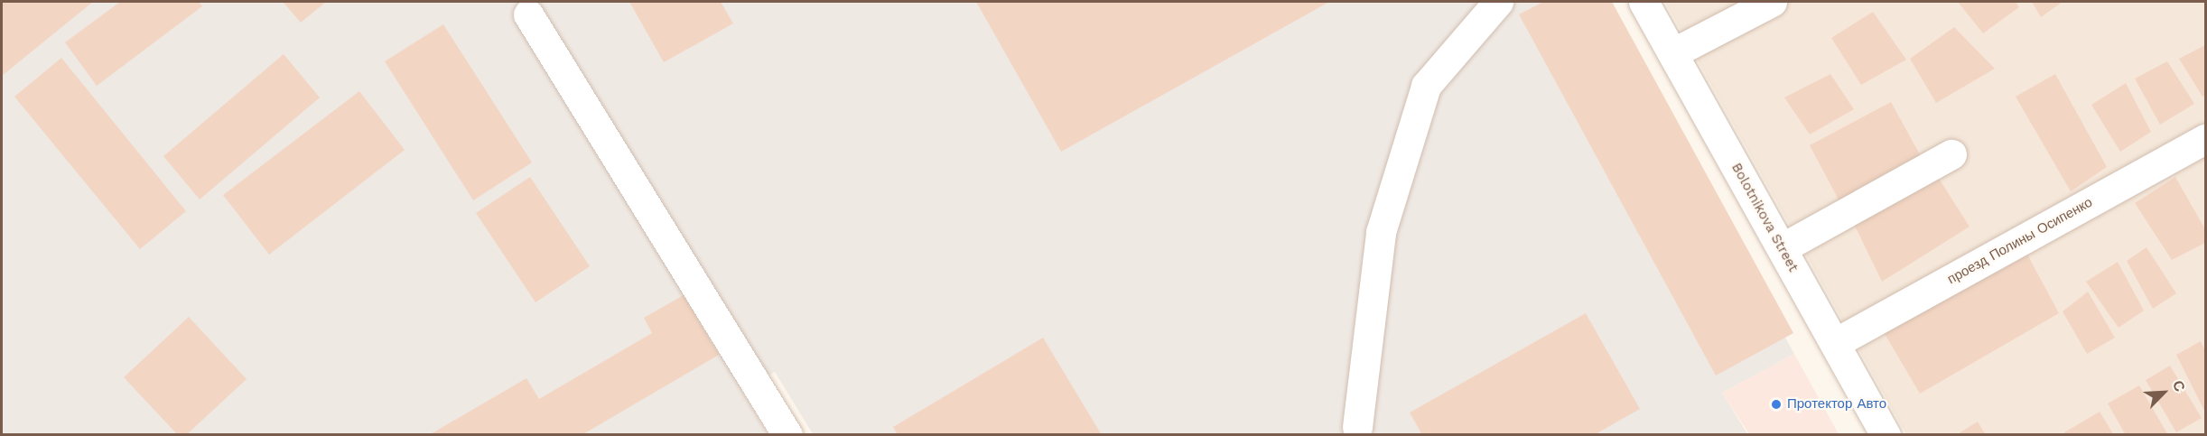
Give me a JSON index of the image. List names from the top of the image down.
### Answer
{
  "streets": {
    "street": ["Bolotnikova Street", "проезд Полины Осипенко"]
  },
  "crossings": [
    ["Bolotnikova Street", "проезд Полины Осипенко"]
  ],
  "places": ["Протектор Авто"],
  "north": "top right"
}
